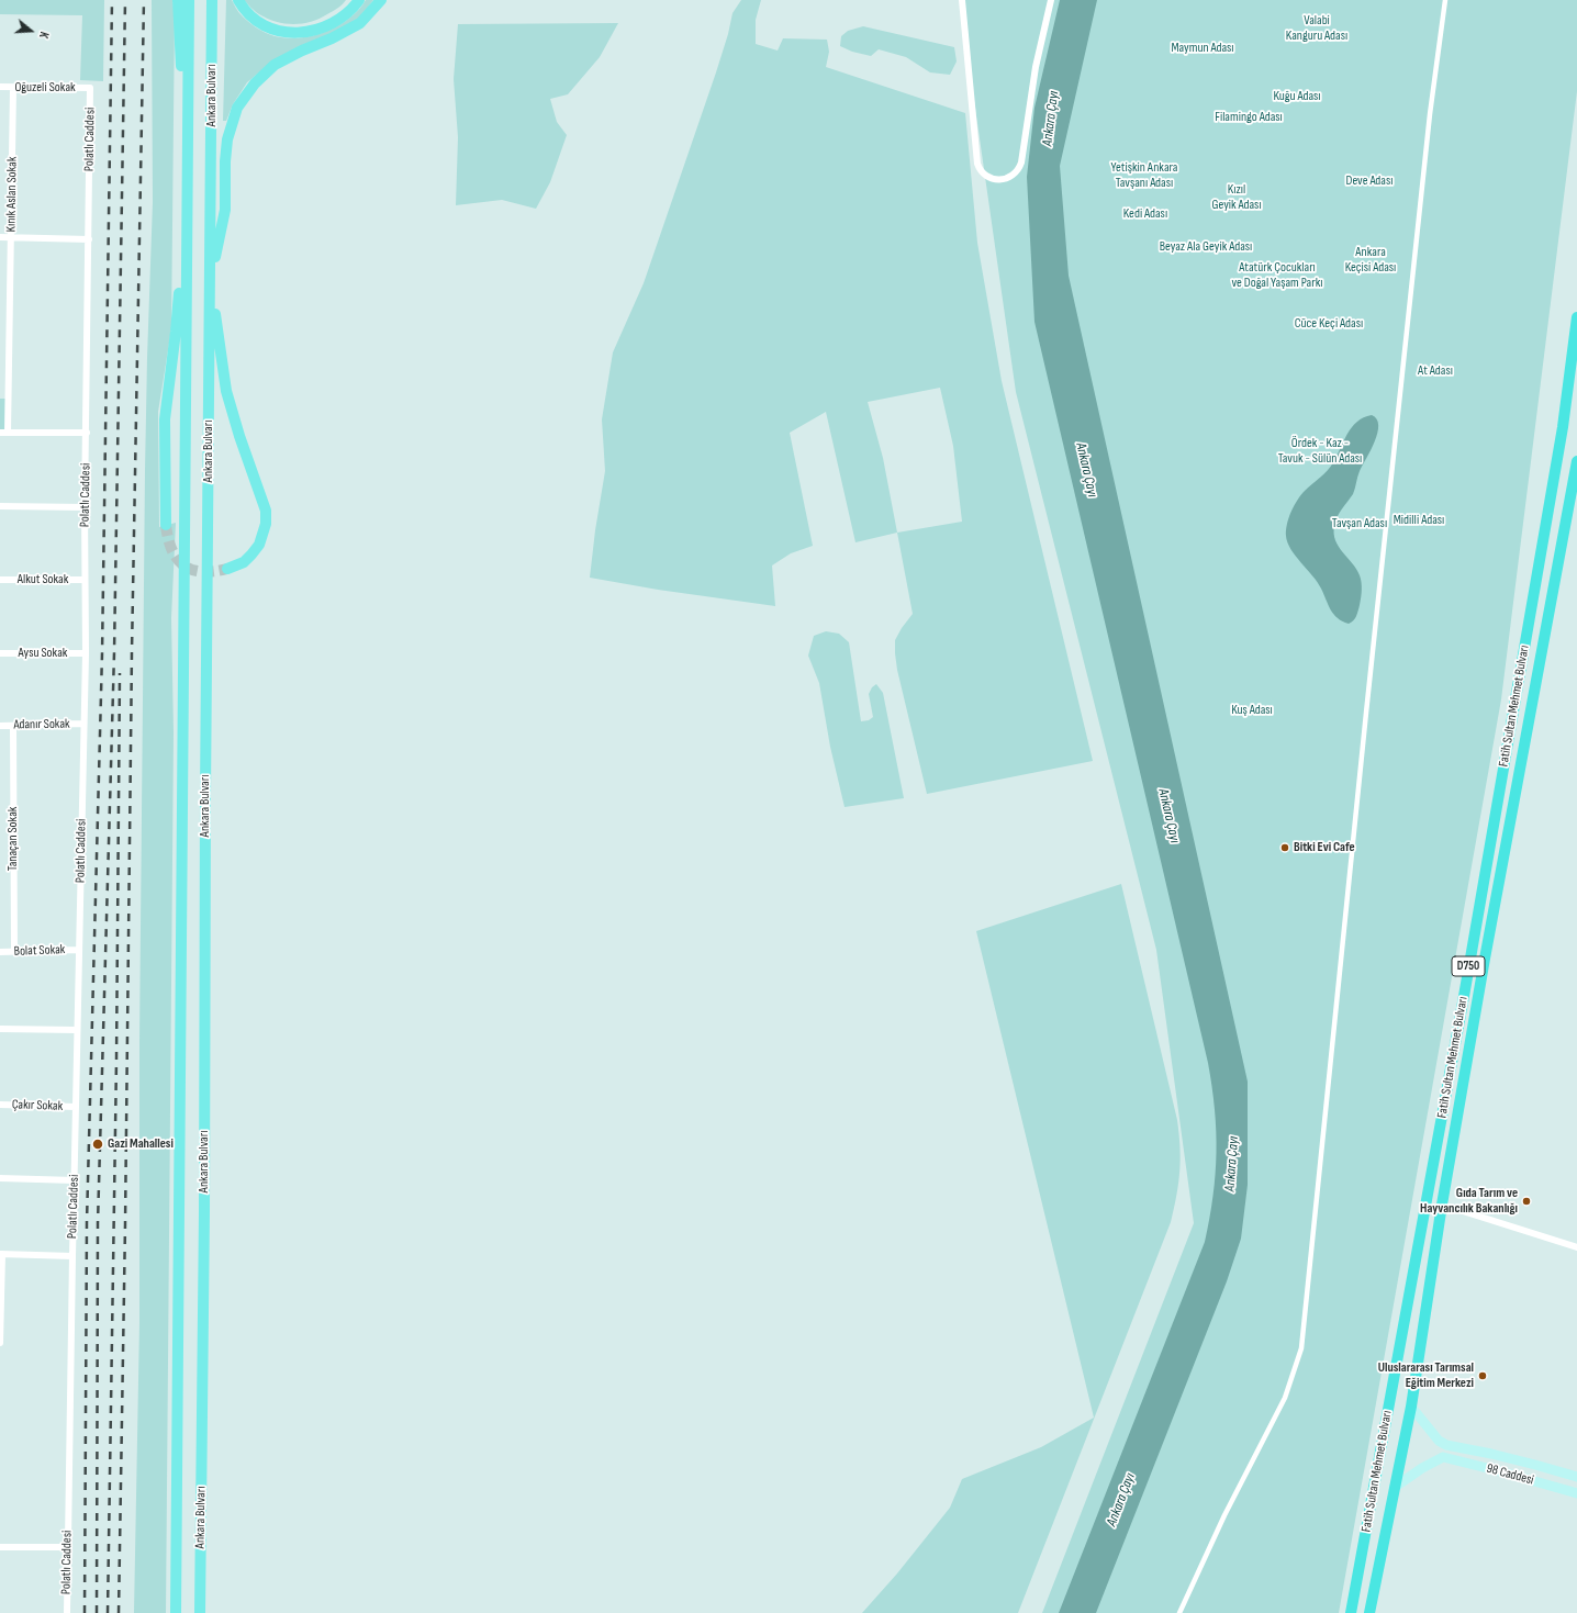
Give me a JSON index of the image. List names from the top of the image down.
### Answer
{
  "streets": {
    "highway": ["Fatih Sultan Mehmet Bulvarı", "D750"],
    "main road": ["Ankara Bulvarı", "98 Caddesi"],
    "street": [
      "Oğuzeli Sokak",
      "Polatlı Caddesi",
      "Kınık Aslan Sokak",
      "Alkut Sokak",
      "Aysu Sokak",
      "Adanır Sokak",
      "Tanaçan Sokak",
      "Bolat Sokak",
      "Çakır Sokak"
    ]
  },
  "crossings": [
    ["Oğuzeli Sokak", "Polatlı Caddesi"],
    ["Oğuzeli Sokak", "Kınık Aslan Sokak"],
    ["Polatlı Caddesi", "Alkut Sokak"],
    ["Polatlı Caddesi", "Aysu Sokak"],
    ["Polatlı Caddesi", "Adanır Sokak"],
    ["Polatlı Caddesi", "Bolat Sokak"],
    ["Polatlı Caddesi", "Çakır Sokak"],
    ["Adanır Sokak", "Tanaçan Sokak"],
    ["Tanaçan Sokak", "Bolat Sokak"]
  ],
  "water": ["Ankara Çayı"],
  "parks": [
    "Valabi Kanguru Adası",
    "Maymun Adası",
    "Kuğu Adası",
    "Filamingo Adası",
    "Yetişkin Ankara Tavşanı Adası",
    "Deve Adası",
    "Kızıl Geyik Adası",
    "Kedi Adası",
    "Beyaz Ala Geyik Adası",
    "Ankara Keçisi Adası",
    "Atatürk Çocukları ve Doğal Yaşam Parkı",
    "Cüce Keçi Adası",
    "At Adası",
    "Ördek - Kaz - Tavuk - Sülün Adası",
    "Midilli Adası",
    "Tavşan Adası",
    "Kuş Adası"
  ],
  "places": [
    "Bitki Evi Cafe",
    "Gazi Mahallesi",
    "Gıda Tarım ve Hayvancılık Bakanlığı",
    "Uluslararası Tarımsal Eğitim Merkezi"
  ],
  "north": "right"
}
